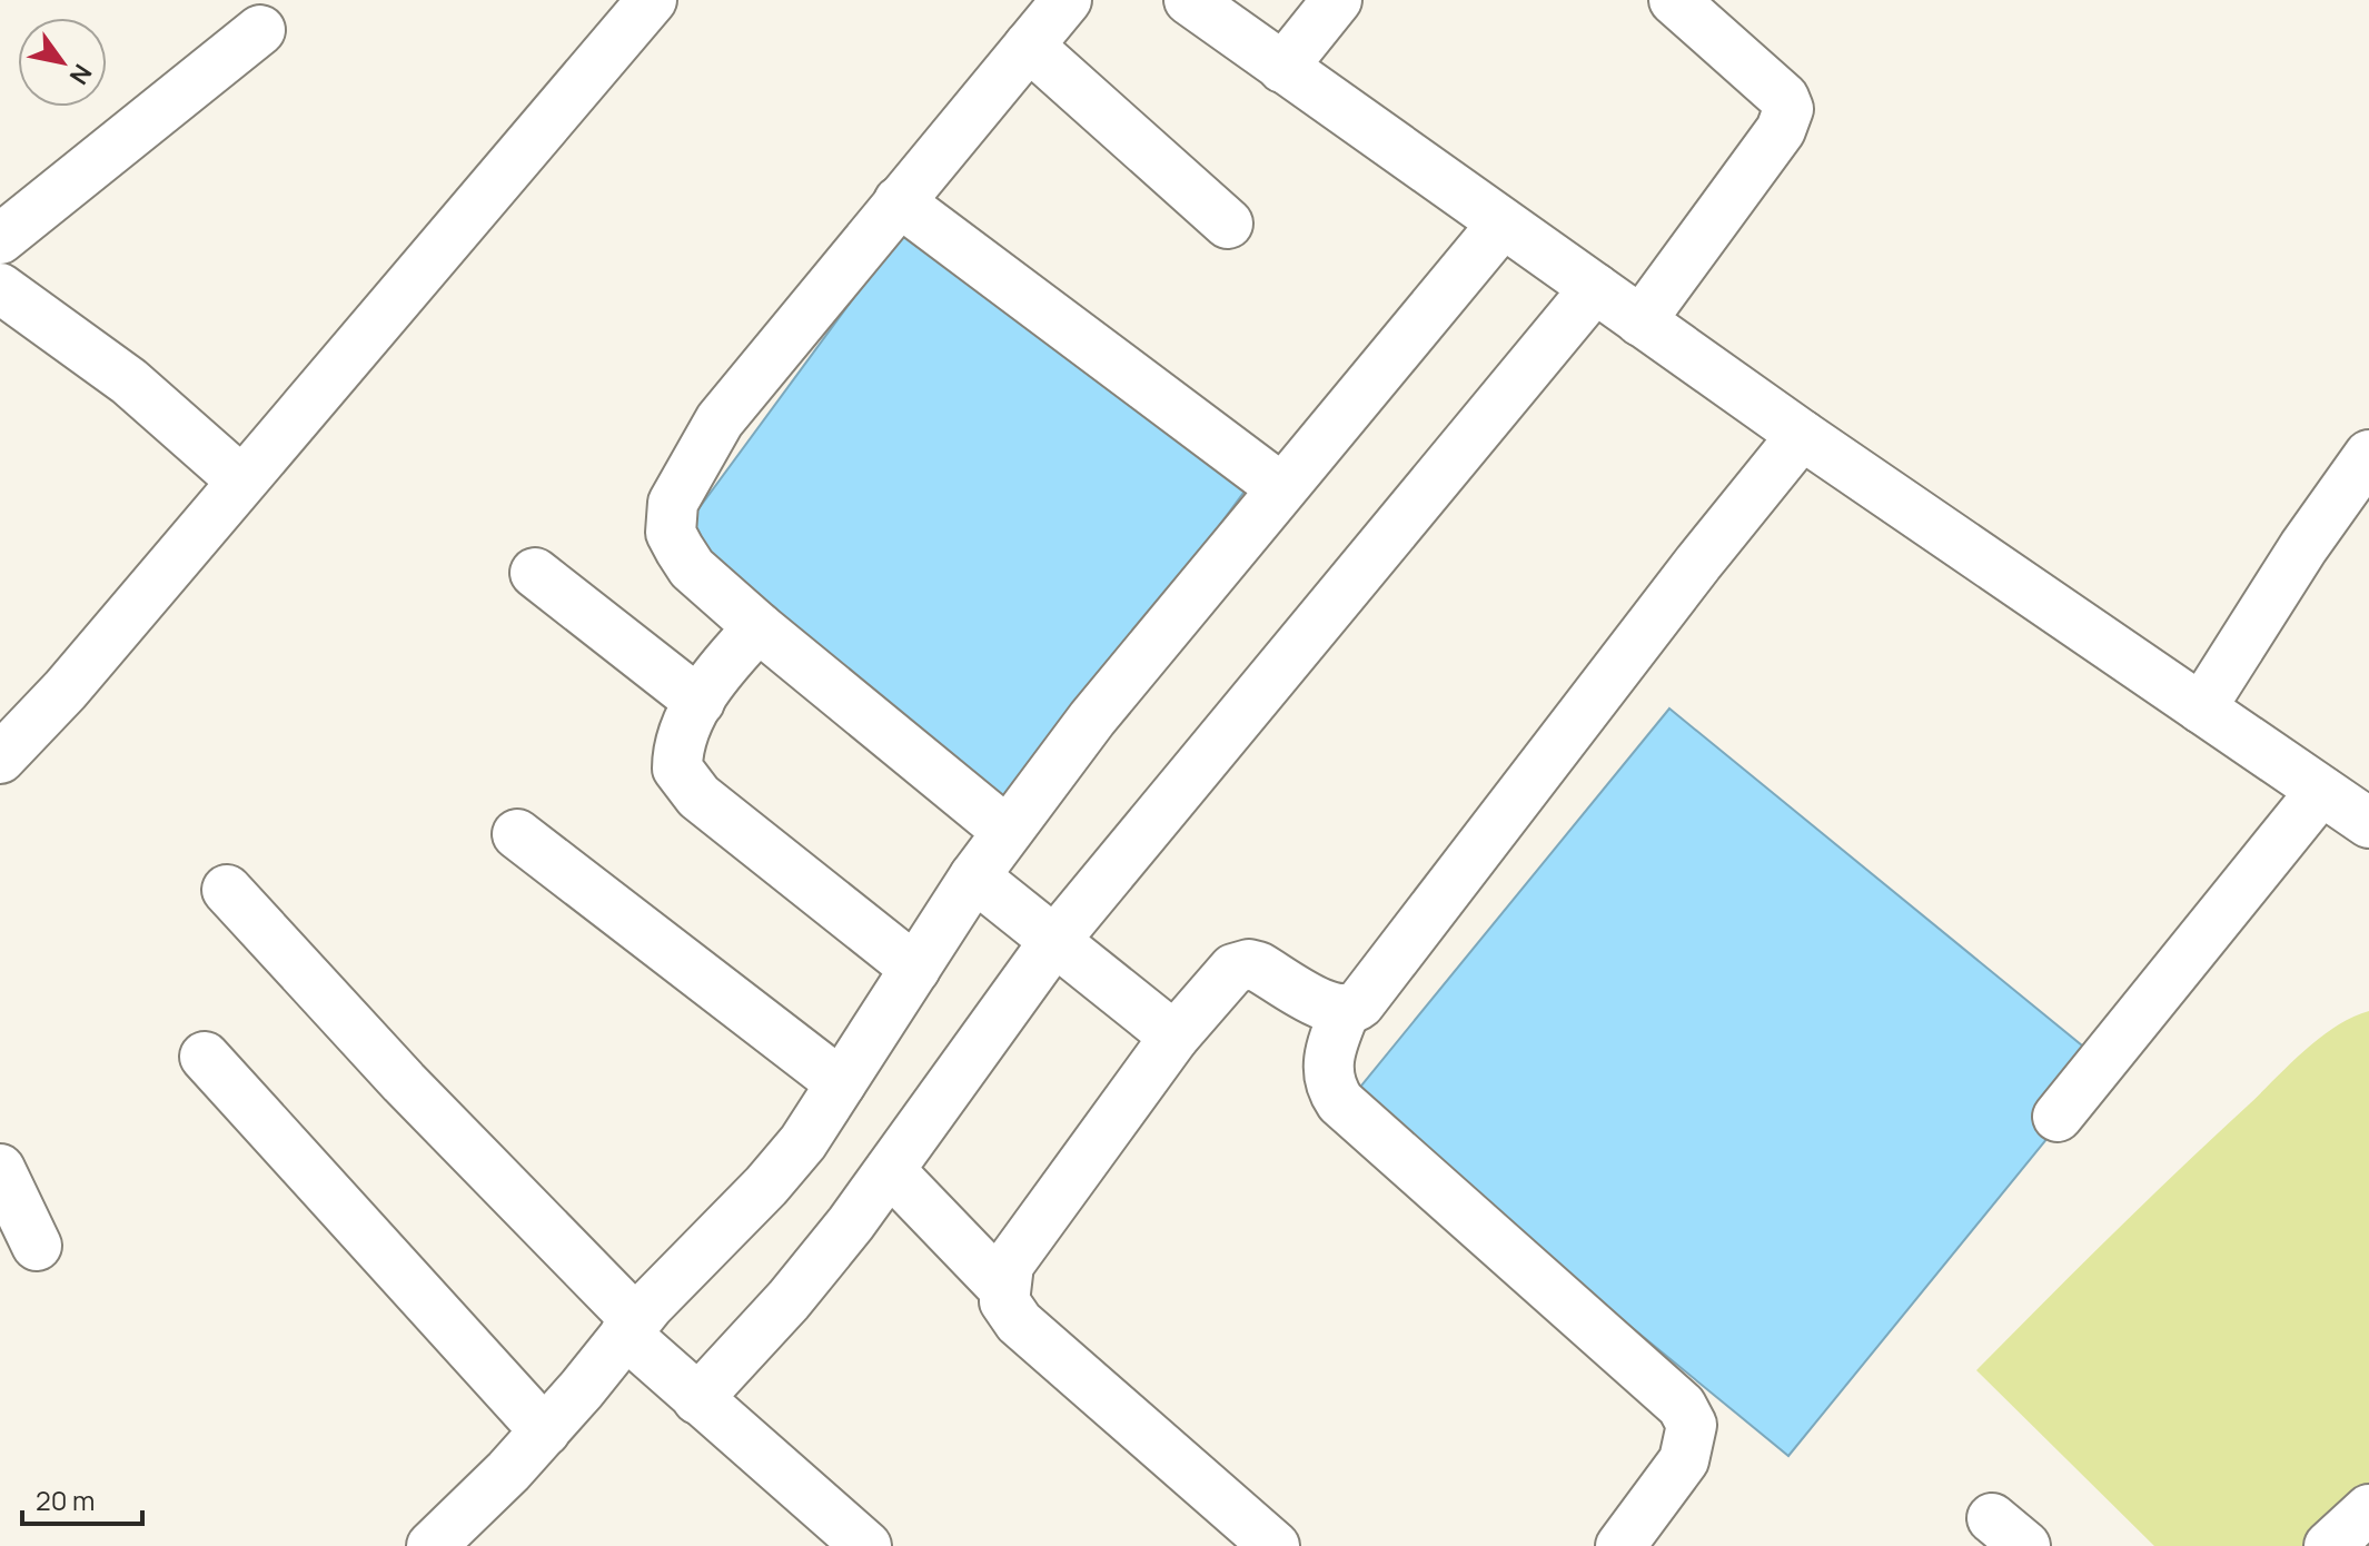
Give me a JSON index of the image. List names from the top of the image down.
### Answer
{
  "scale_bar": "20 m",
  "north": "bottom right"
}
